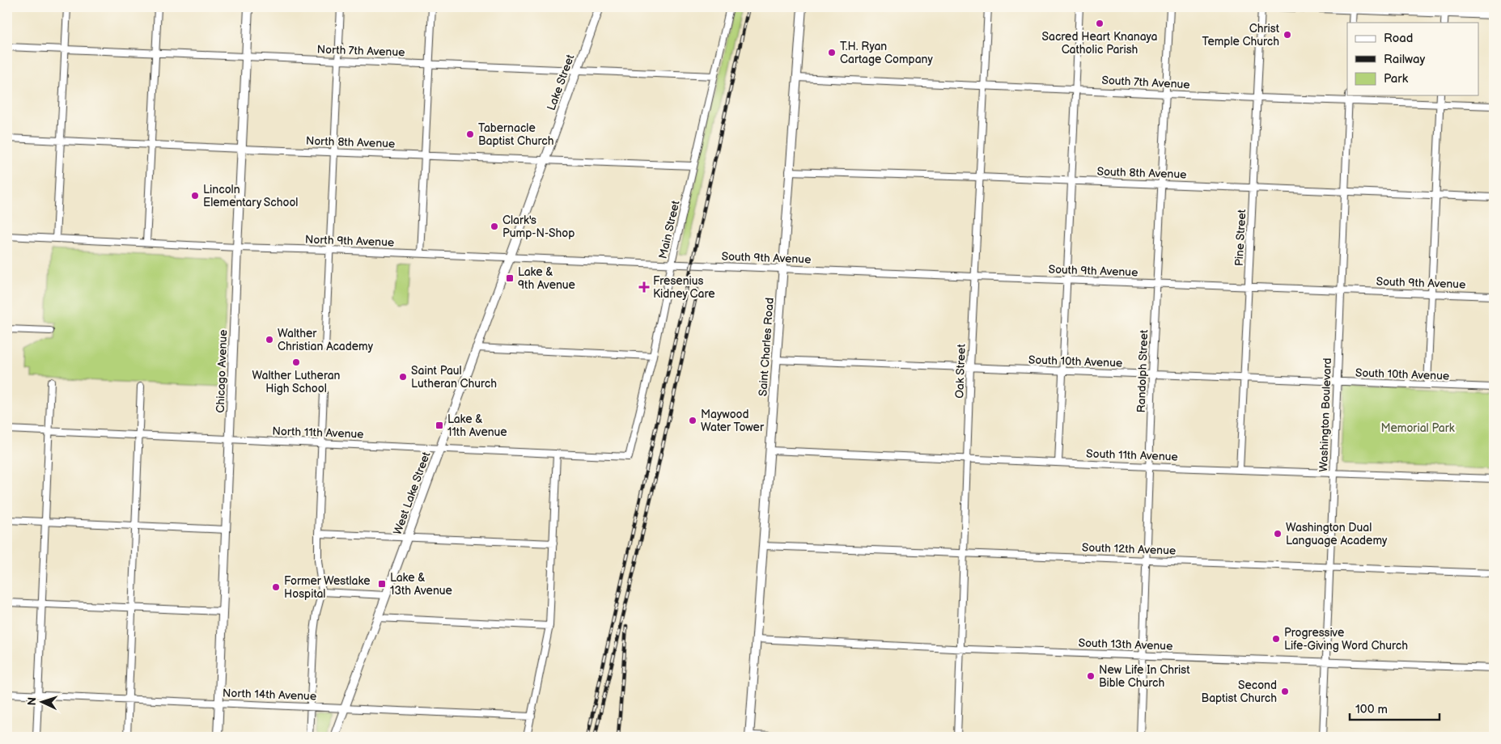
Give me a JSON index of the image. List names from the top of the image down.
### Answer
{
  "streets": {
    "main road": [
      "Lake Street",
      "Saint Charles Road",
      "Chicago Avenue",
      "West Lake Street"
    ],
    "street": [
      "North 7th Avenue",
      "South 7th Avenue",
      "North 8th Avenue",
      "South 8th Avenue",
      "Main Street",
      "Pine Street",
      "North 9th Avenue",
      "South 9th Avenue",
      "South 10th Avenue",
      "Oak Street",
      "Randolph Street",
      "Washington Boulevard",
      "North 11th Avenue",
      "South 11th Avenue",
      "South 12th Avenue",
      "South 13th Avenue",
      "North 14th Avenue"
    ]
  },
  "crossings": [
    ["North 7th Avenue", "Lake Street"],
    ["North 7th Avenue", "Main Street"],
    ["North 7th Avenue", "Chicago Avenue"],
    ["Lake Street", "North 8th Avenue"],
    ["Lake Street", "North 9th Avenue"],
    ["Lake Street", "West Lake Street"],
    ["South 7th Avenue", "Pine Street"],
    ["South 7th Avenue", "Saint Charles Road"],
    ["South 7th Avenue", "Oak Street"],
    ["South 7th Avenue", "Randolph Street"],
    ["South 7th Avenue", "Washington Boulevard"],
    ["North 8th Avenue", "Main Street"],
    ["North 8th Avenue", "Chicago Avenue"],
    ["South 8th Avenue", "Pine Street"],
    ["South 8th Avenue", "Saint Charles Road"],
    ["South 8th Avenue", "Oak Street"],
    ["South 8th Avenue", "Randolph Street"],
    ["South 8th Avenue", "Washington Boulevard"],
    ["Main Street", "North 9th Avenue"],
    ["Main Street", "North 11th Avenue"],
    ["Pine Street", "South 9th Avenue"],
    ["Pine Street", "South 10th Avenue"],
    ["Pine Street", "South 11th Avenue"],
    ["North 9th Avenue", "South 9th Avenue"],
    ["North 9th Avenue", "Chicago Avenue"],
    ["North 9th Avenue", "West Lake Street"],
    ["South 9th Avenue", "Saint Charles Road"],
    ["South 9th Avenue", "Oak Street"],
    ["South 9th Avenue", "Randolph Street"],
    ["South 9th Avenue", "Washington Boulevard"],
    ["Saint Charles Road", "South 10th Avenue"],
    ["Saint Charles Road", "South 11th Avenue"],
    ["Saint Charles Road", "South 12th Avenue"],
    ["Saint Charles Road", "South 13th Avenue"],
    ["South 10th Avenue", "Oak Street"],
    ["South 10th Avenue", "Randolph Street"],
    ["South 10th Avenue", "Washington Boulevard"],
    ["Chicago Avenue", "North 11th Avenue"],
    ["Chicago Avenue", "North 14th Avenue"],
    ["Oak Street", "South 11th Avenue"],
    ["Oak Street", "South 12th Avenue"],
    ["Oak Street", "South 13th Avenue"],
    ["Randolph Street", "South 11th Avenue"],
    ["Randolph Street", "South 12th Avenue"],
    ["Randolph Street", "South 13th Avenue"],
    ["Washington Boulevard", "South 11th Avenue"],
    ["Washington Boulevard", "South 12th Avenue"],
    ["Washington Boulevard", "South 13th Avenue"],
    ["North 11th Avenue", "West Lake Street"],
    ["West Lake Street", "North 14th Avenue"]
  ],
  "parks": ["Memorial Park"],
  "places": {
    "other": [
      "Sacred Heart Knanaya Catholic Parish",
      "Christ Temple Church",
      "T.H. Ryan Cartage Company",
      "Tabernacle Baptist Church",
      "Lincoln Elementary School",
      "Clark's Pump-N-Shop",
      "Walther Christian Academy",
      "Walther Lutheran High School",
      "Saint Paul Lutheran Church",
      "Maywood Water Tower",
      "Washington Dual Language Academy",
      "Former Westlake Hospital",
      "Progressive Life-Giving Word Church",
      "New Life In Christ Bible Church",
      "Second Baptist Church"
    ],
    "transit": ["Lake & 9th Avenue", "Lake & 11th Avenue", "Lake & 13th Avenue"],
    "health": ["Fresenius Kidney Care"]
  },
  "legend": ["Road", "Railway", "Park"],
  "scale_bar": "100 m",
  "north": "left"
}
